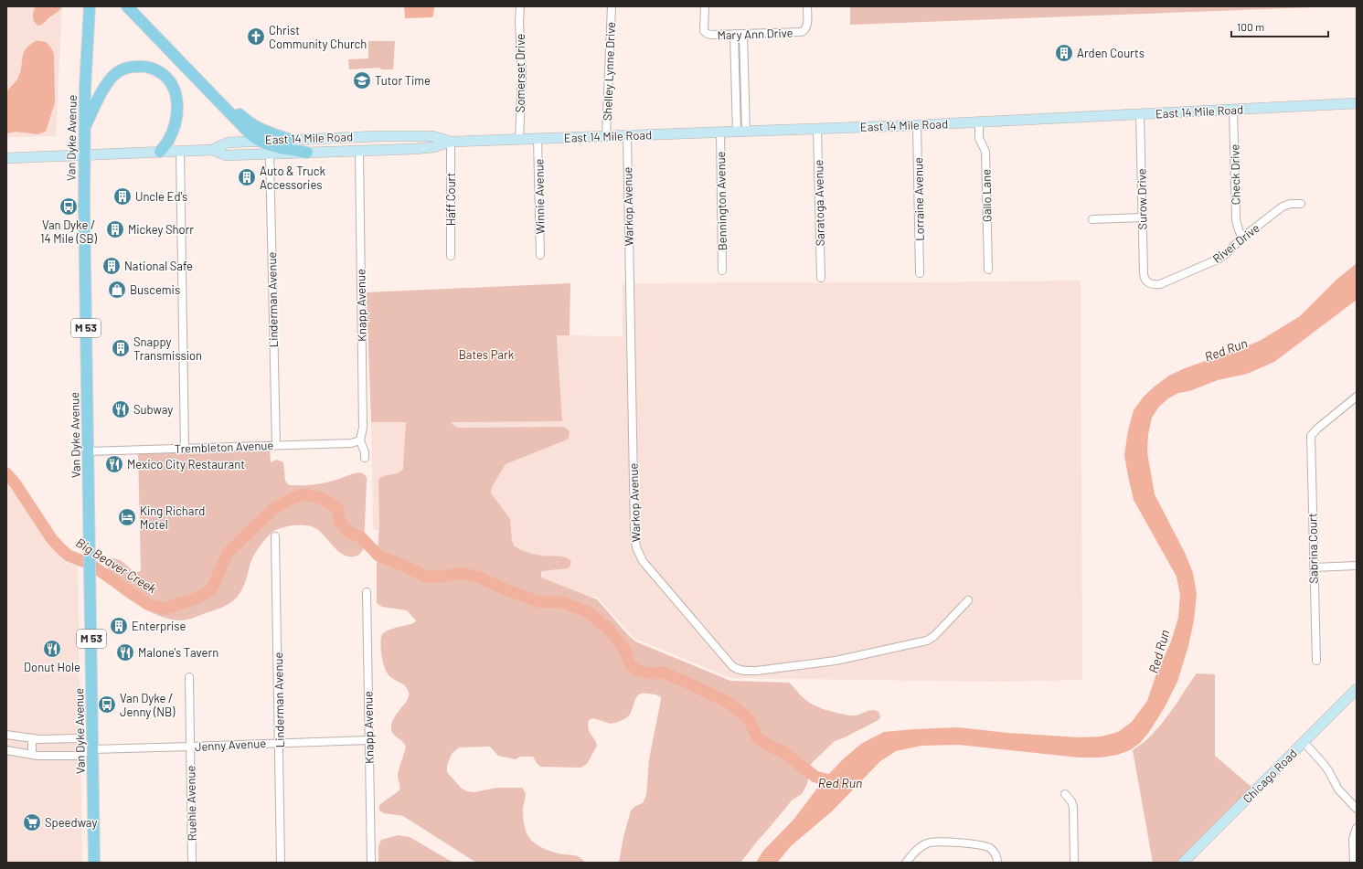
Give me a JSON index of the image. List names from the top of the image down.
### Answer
{
  "streets": {
    "main road": [
      "East 14 Mile Road",
      "Van Dyke Avenue",
      "M 53",
      "Chicago Road"
    ],
    "street": [
      "Mary Ann Drive",
      "Shelley Lynne Drive",
      "Somerset Drive",
      "Check Drive",
      "Gallo Lane",
      "Winnie Avenue",
      "Haff Court",
      "Lorraine Avenue",
      "Surow Drive",
      "Bennington Avenue",
      "Saratoga Avenue",
      "Warkop Avenue",
      "River Drive",
      "Linderman Avenue",
      "Knapp Avenue",
      "Trembleton Avenue",
      "Sabrina Court",
      "Jenny Avenue",
      "Ruehle Avenue"
    ]
  },
  "crossings": [
    ["Shelley Lynne Drive", "East 14 Mile Road"],
    ["Somerset Drive", "East 14 Mile Road"],
    ["East 14 Mile Road", "Van Dyke Avenue"],
    ["East 14 Mile Road", "Check Drive"],
    ["East 14 Mile Road", "Gallo Lane"],
    ["East 14 Mile Road", "Winnie Avenue"],
    ["East 14 Mile Road", "Haff Court"],
    ["East 14 Mile Road", "Lorraine Avenue"],
    ["East 14 Mile Road", "Surow Drive"],
    ["East 14 Mile Road", "Bennington Avenue"],
    ["East 14 Mile Road", "Saratoga Avenue"],
    ["East 14 Mile Road", "Warkop Avenue"],
    ["East 14 Mile Road", "Linderman Avenue"],
    ["East 14 Mile Road", "Knapp Avenue"],
    ["Van Dyke Avenue", "Trembleton Avenue"],
    ["Van Dyke Avenue", "Jenny Avenue"],
    ["Check Drive", "River Drive"],
    ["Surow Drive", "River Drive"],
    ["Linderman Avenue", "Trembleton Avenue"],
    ["Linderman Avenue", "Jenny Avenue"],
    ["Knapp Avenue", "Trembleton Avenue"],
    ["Knapp Avenue", "Jenny Avenue"],
    ["Jenny Avenue", "Ruehle Avenue"]
  ],
  "water": ["Red Run", "Big Beaver Creek"],
  "parks": ["Bates Park"],
  "places": {
    "church": ["Christ Community Church"],
    "building": [
      "Arden Courts",
      "Auto & Truck Accessories",
      "Uncle Ed's",
      "Mickey Shorr",
      "National Safe",
      "Snappy Transmission",
      "Enterprise"
    ],
    "school or university": ["Tutor Time"],
    "bus stop": ["Van Dyke / 14 Mile (SB)", "Van Dyke / Jenny (NB)"],
    "shop": ["Buscemis"],
    "restaurant": [
      "Subway",
      "Mexico City Restaurant",
      "Donut Hole",
      "Malone's Tavern"
    ],
    "hotel": ["King Richard Motel"],
    "supermarket": ["Speedway"]
  },
  "scale_bar": "100 m"
}
